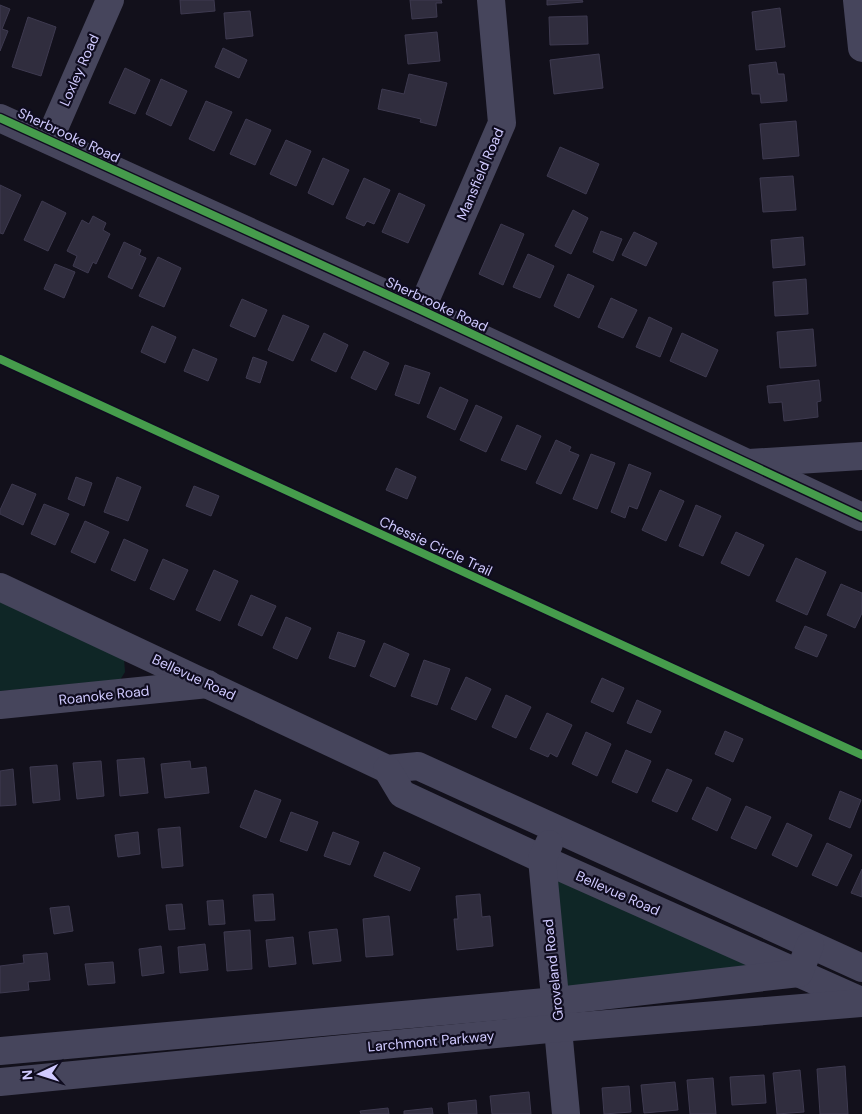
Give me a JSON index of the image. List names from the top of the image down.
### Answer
{
  "streets": {
    "street": [
      "Loxley Road",
      "Sherbrooke Road",
      "Mansfield Road",
      "Bellevue Road",
      "Roanoke Road",
      "Groveland Road",
      "Larchmont Parkway"
    ],
    "cycle path": ["Chessie Circle Trail"]
  },
  "crossings": [
    ["Loxley Road", "Sherbrooke Road"],
    ["Sherbrooke Road", "Mansfield Road"],
    ["Bellevue Road", "Roanoke Road"],
    ["Bellevue Road", "Groveland Road"],
    ["Bellevue Road", "Larchmont Parkway"],
    ["Groveland Road", "Larchmont Parkway"]
  ],
  "north": "left"
}
